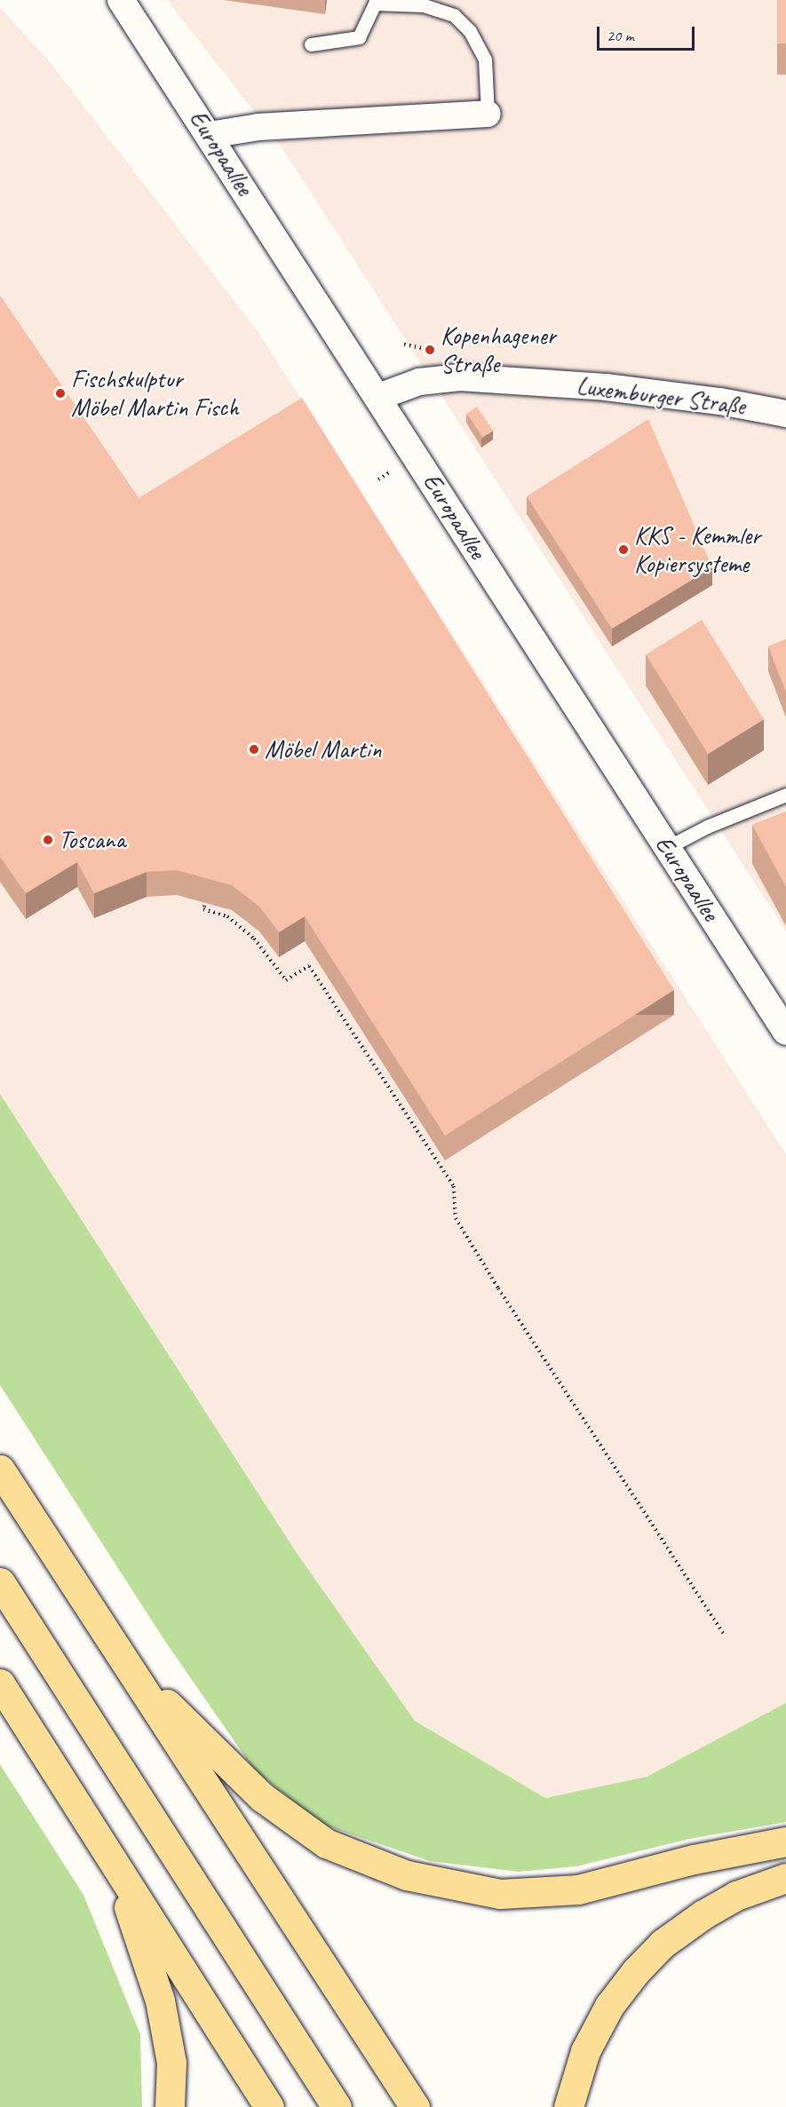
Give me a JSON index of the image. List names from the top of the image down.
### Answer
{
  "streets": {
    "street": ["Europaallee", "Luxemburger Straße"]
  },
  "crossings": [
    ["Europaallee", "Luxemburger Straße"]
  ],
  "places": [
    "Kopenhagener Straße",
    "Fischskulptur Möbel Martin Fisch",
    "KKS - Kemmler Kopiersysteme",
    "Möbel Martin",
    "Toscana"
  ],
  "scale_bar": "20 m"
}
